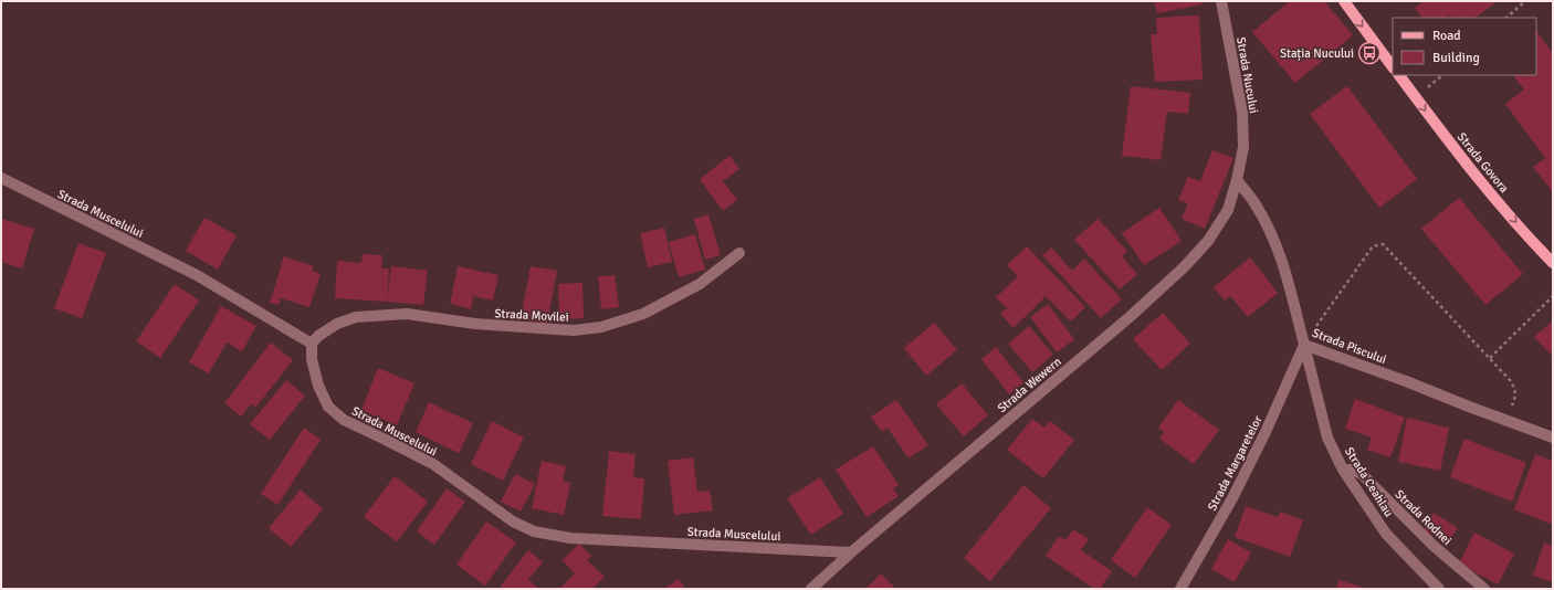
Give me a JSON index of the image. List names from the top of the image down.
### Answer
{
  "streets": {
    "main road": ["Strada Govora"],
    "street": [
      "Strada Nucului",
      "Strada Muscelului",
      "Strada Movilei",
      "Strada Piscului",
      "Strada Wewern",
      "Strada Margaretelor",
      "Strada Ceahlau",
      "Strada Rodnei"
    ]
  },
  "crossings": [
    ["Strada Nucului", "Strada Piscului"],
    ["Strada Nucului", "Strada Wewern"],
    ["Strada Muscelului", "Strada Movilei"],
    ["Strada Muscelului", "Strada Wewern"],
    ["Strada Piscului", "Strada Wewern"],
    ["Strada Piscului", "Strada Margaretelor"],
    ["Strada Piscului", "Strada Ceahlau"],
    ["Strada Margaretelor", "Strada Ceahlau"],
    ["Strada Ceahlau", "Strada Rodnei"]
  ],
  "one_way": ["Strada Govora"],
  "places": {
    "bus stop": ["Stația Nucului"]
  },
  "legend": ["Road", "Building"]
}
